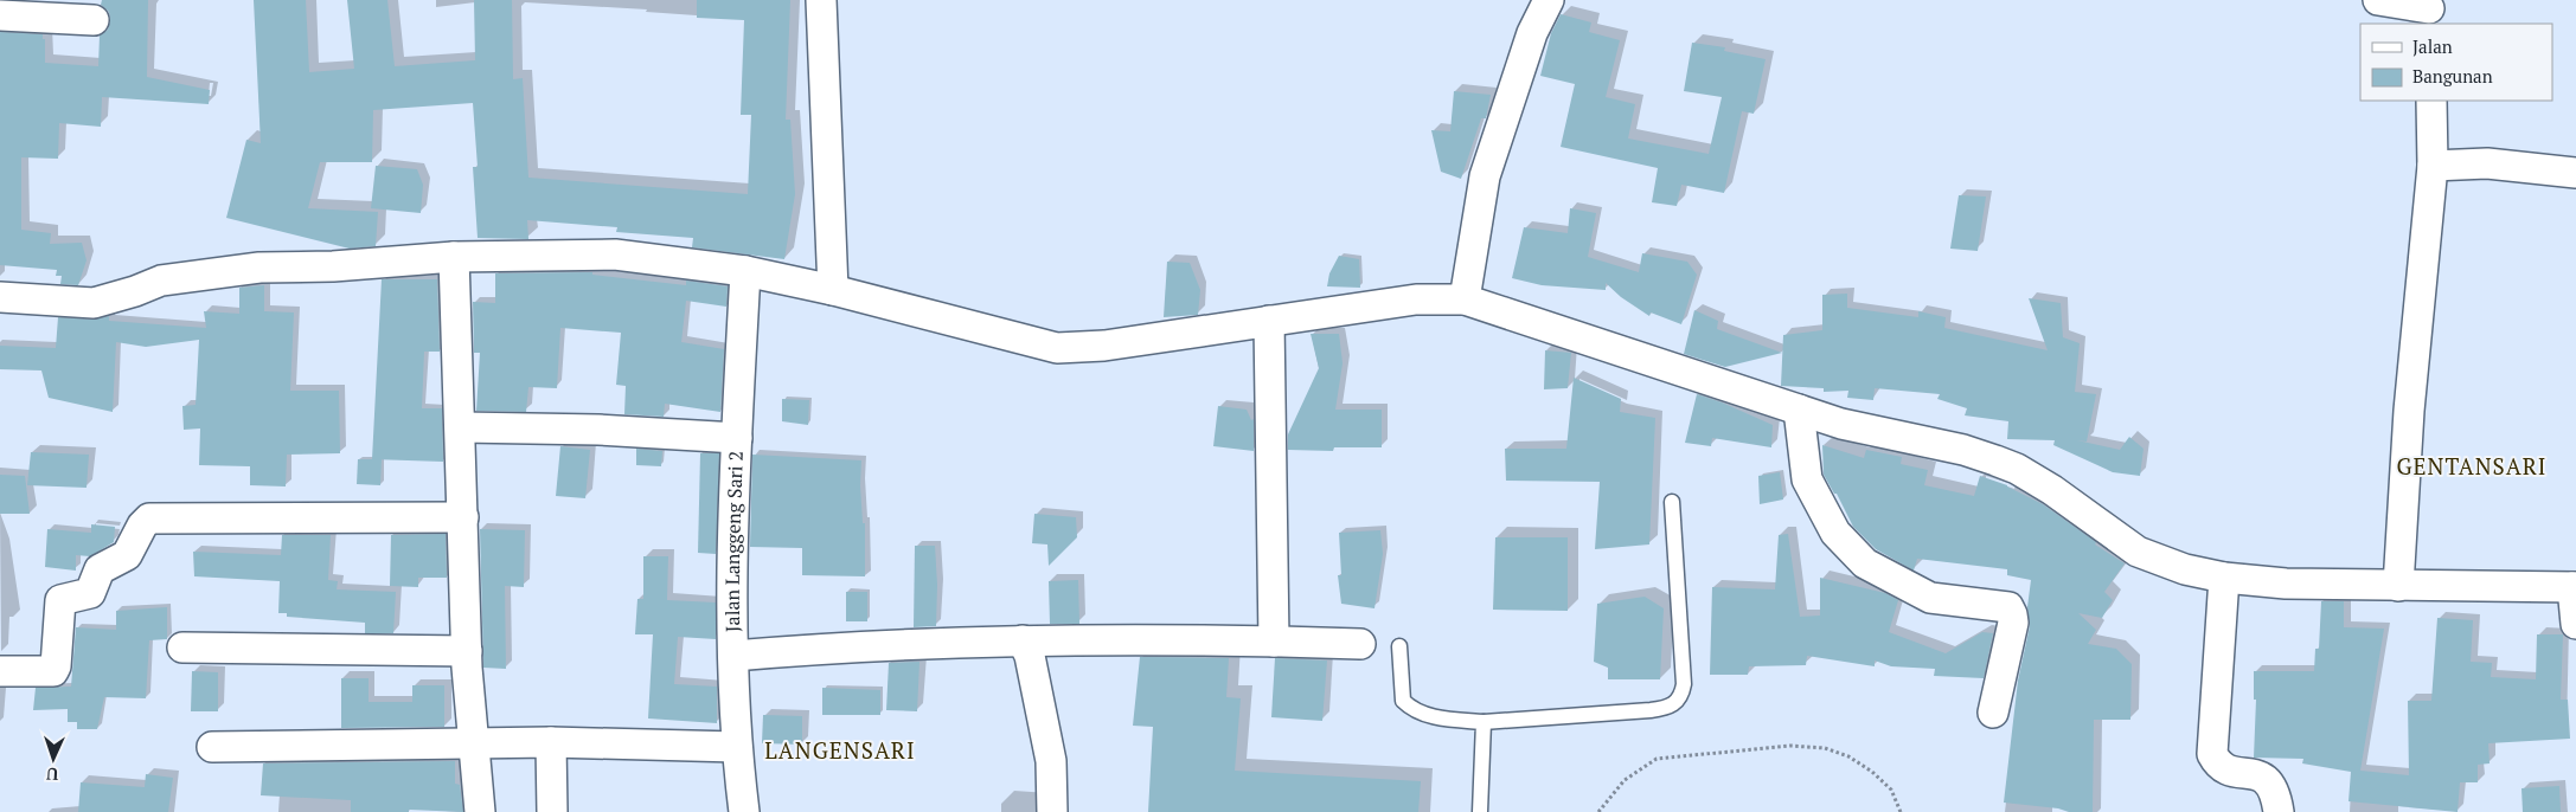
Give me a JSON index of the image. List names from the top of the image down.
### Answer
{
  "streets": {
    "street": ["Jalan Langgeng Sari 2"]
  },
  "districts": ["GENTANSARI", "LANGENSARI"],
  "legend": ["Jalan", "Bangunan"],
  "north": "bottom"
}
